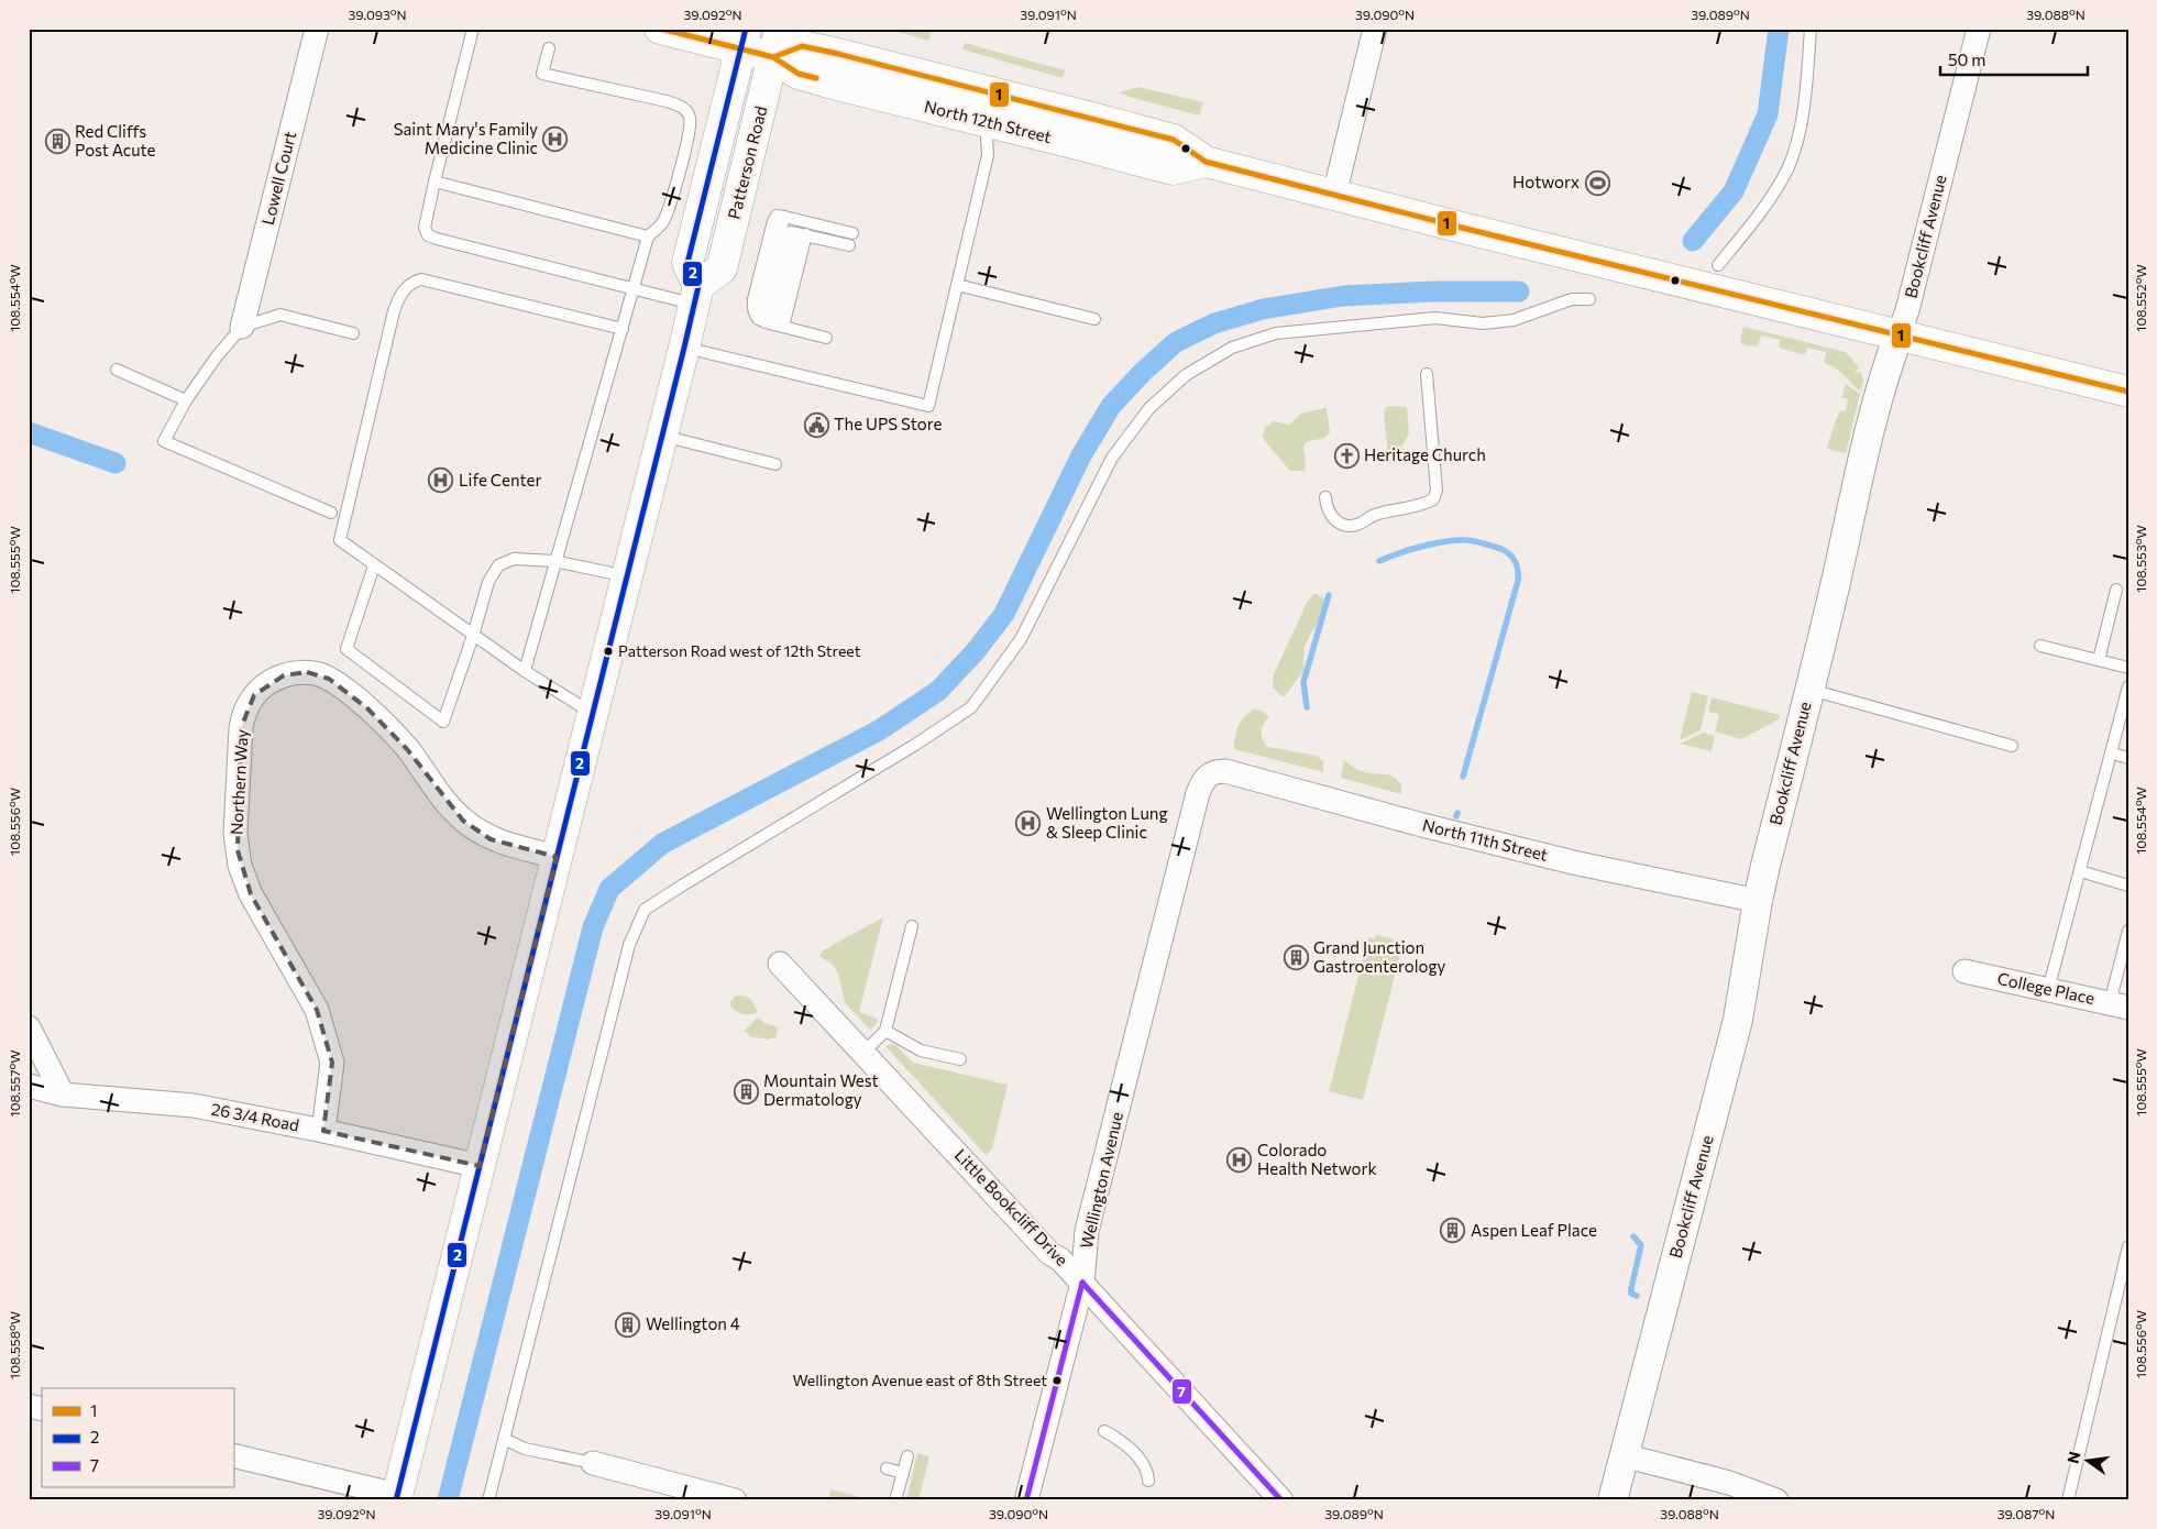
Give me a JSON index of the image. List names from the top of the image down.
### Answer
{
  "streets": {
    "main road": ["North 12th Street", "Patterson Road"],
    "street": [
      "Lowell Court",
      "Bookcliff Avenue",
      "Northern Way",
      "North 11th Street",
      "College Place",
      "26 3/4 Road",
      "Wellington Avenue",
      "Little Bookcliff Drive"
    ]
  },
  "crossings": [
    ["North 12th Street", "Patterson Road"],
    ["North 12th Street", "Bookcliff Avenue"],
    ["Bookcliff Avenue", "North 11th Street"],
    ["Northern Way", "26 3/4 Road"],
    ["North 11th Street", "Wellington Avenue"],
    ["Wellington Avenue", "Little Bookcliff Drive"]
  ],
  "places": {
    "hospital": [
      "Saint Mary's Family Medicine Clinic",
      "Life Center",
      "Wellington Lung & Sleep Clinic",
      "Colorado Health Network"
    ],
    "building": [
      "Red Cliffs Post Acute",
      "Grand Junction Gastroenterology",
      "Mountain West Dermatology",
      "Aspen Leaf Place",
      "Wellington 4"
    ],
    "sports": ["Hotworx"],
    "public building": ["The UPS Store"],
    "church": ["Heritage Church"],
    "other": ["Patterson Road west of 12th Street", "Wellington Avenue east of 8th Street"]
  },
  "lines": ["transit line 1", "transit line 2", "transit line 7"],
  "legend": ["1", "2", "7"],
  "scale_bar": "50 m",
  "north": "left",
  "coordinates": [
    "39.093°N",
    "39.092°N",
    "39.091°N",
    "39.090°N",
    "39.089°N",
    "39.088°N",
    "108.552°W",
    "108.554°W",
    "108.553°W",
    "108.555°W",
    "108.556°W",
    "108.557°W",
    "108.558°W",
    "39.087°N"
  ]
}
